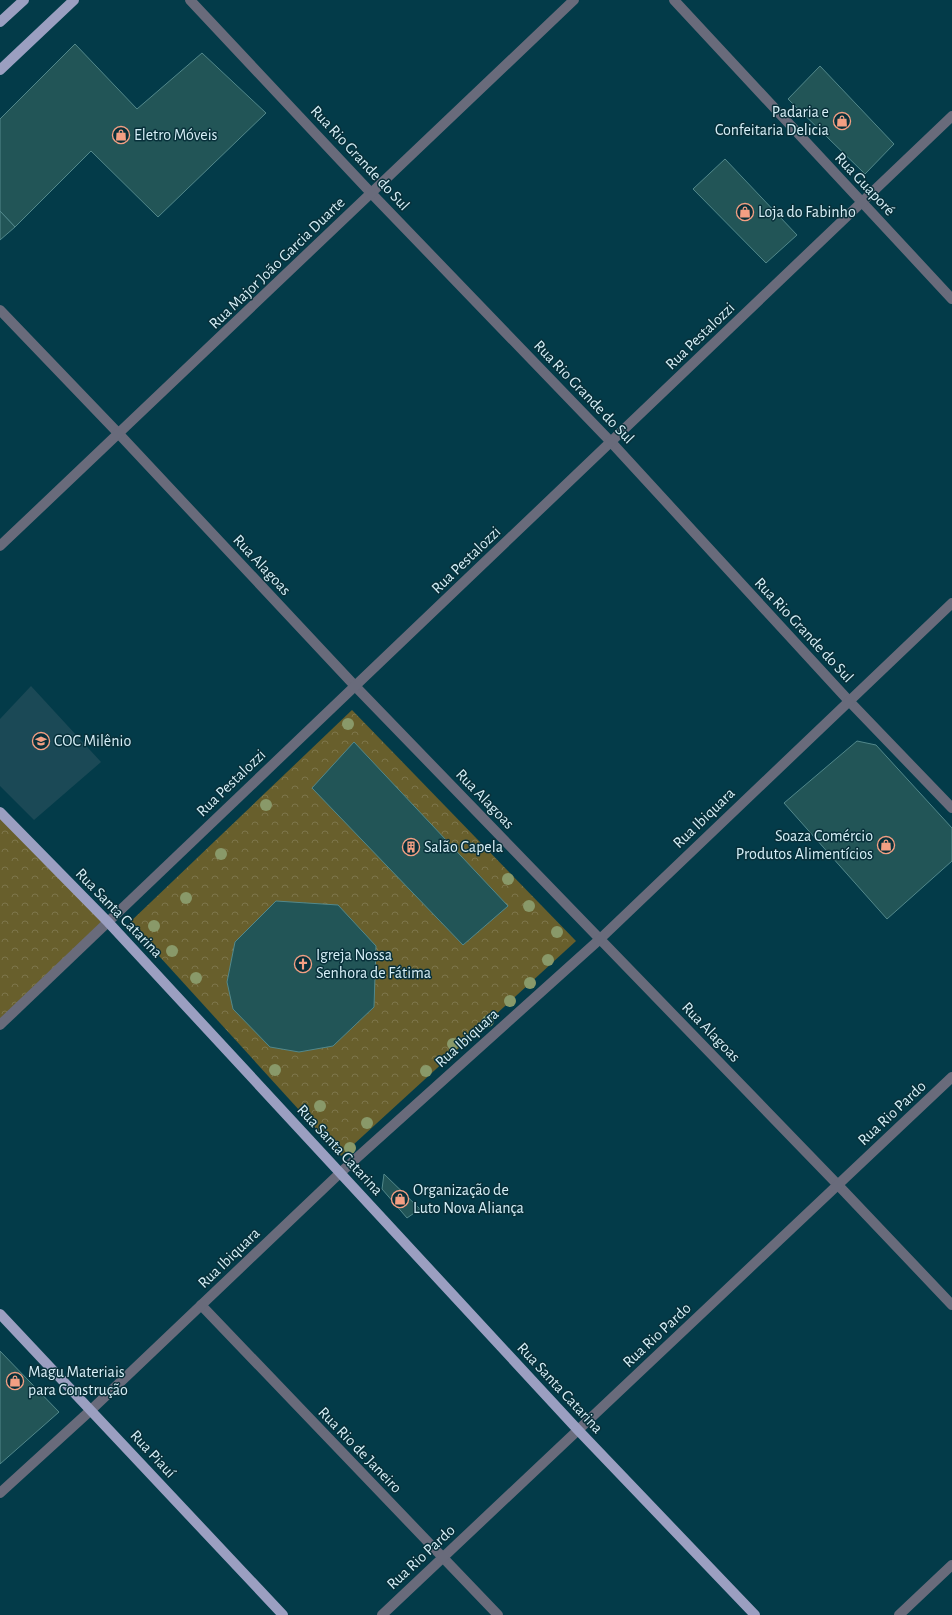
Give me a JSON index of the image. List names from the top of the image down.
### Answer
{
  "streets": {
    "main road": ["Rua Santa Catarina", "Rua Piauí"],
    "street": [
      "Rua Rio Grande do Sul",
      "Rua Guaporé",
      "Rua Major João Garcia Duarte",
      "Rua Pestalozzi",
      "Rua Alagoas",
      "Rua Ibiquara",
      "Rua Rio Pardo",
      "Rua Rio de Janeiro"
    ]
  },
  "crossings": [
    ["Rua Rio Grande do Sul", "Rua Major João Garcia Duarte"],
    ["Rua Rio Grande do Sul", "Rua Pestalozzi"],
    ["Rua Rio Grande do Sul", "Rua Ibiquara"],
    ["Rua Guaporé", "Rua Pestalozzi"],
    ["Rua Major João Garcia Duarte", "Rua Alagoas"],
    ["Rua Pestalozzi", "Rua Alagoas"],
    ["Rua Pestalozzi", "Rua Santa Catarina"],
    ["Rua Alagoas", "Rua Ibiquara"],
    ["Rua Alagoas", "Rua Rio Pardo"],
    ["Rua Ibiquara", "Rua Santa Catarina"],
    ["Rua Ibiquara", "Rua Rio de Janeiro"],
    ["Rua Ibiquara", "Rua Piauí"],
    ["Rua Santa Catarina", "Rua Rio Pardo"],
    ["Rua Rio Pardo", "Rua Rio de Janeiro"]
  ],
  "places": {
    "shop": [
      "Padaria e Confeitaria Delicia",
      "Eletro Móveis",
      "Loja do Fabinho",
      "Soaza Comércio Produtos Alimentícios",
      "Organização de Luto Nova Aliança",
      "Magu Materiais para Construção"
    ],
    "school or university": ["COC Milênio"],
    "building": ["Salão Capela"],
    "church": ["Igreja Nossa Senhora de Fátima"]
  }
}
